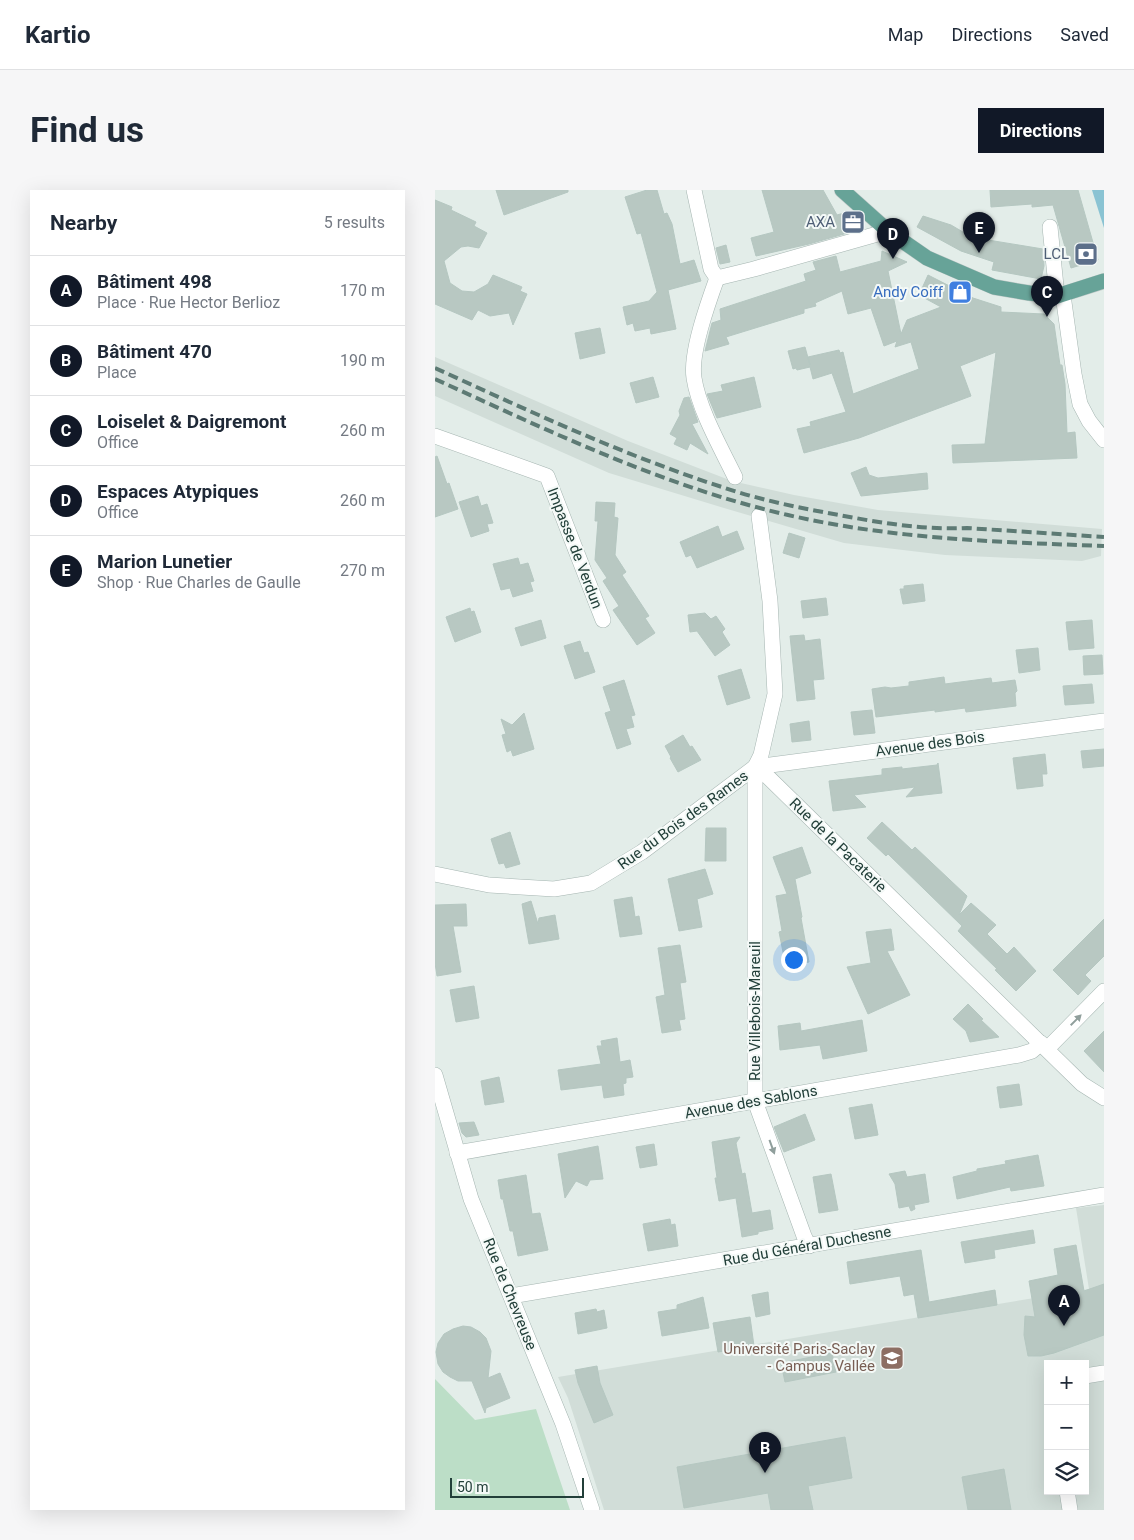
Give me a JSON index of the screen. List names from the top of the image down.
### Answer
{
  "streets": {
    "street": [
      "Impasse de Verdun",
      "Avenue des Bois",
      "Rue du Bois des Rames",
      "Rue de la Pacaterie",
      "Rue Villebois-Mareuil",
      "Avenue des Sablons",
      "Rue du Général Duchesne",
      "Rue de Chevreuse"
    ]
  },
  "crossings": [
    ["Avenue des Bois", "Rue du Bois des Rames"],
    ["Avenue des Bois", "Rue de la Pacaterie"],
    ["Avenue des Bois", "Rue Villebois-Mareuil"],
    ["Rue du Bois des Rames", "Rue de la Pacaterie"],
    ["Rue du Bois des Rames", "Rue Villebois-Mareuil"],
    ["Rue de la Pacaterie", "Rue Villebois-Mareuil"],
    ["Rue de la Pacaterie", "Avenue des Sablons"],
    ["Rue Villebois-Mareuil", "Avenue des Sablons"],
    ["Rue Villebois-Mareuil", "Rue du Général Duchesne"],
    ["Avenue des Sablons", "Rue de Chevreuse"],
    ["Rue du Général Duchesne", "Rue de Chevreuse"]
  ],
  "places": {
    "office": ["AXA"],
    "bank": ["LCL"],
    "shop": ["Andy Coiff"],
    "school or university": ["Université Paris-Saclay - Campus Vallée"]
  },
  "scale_bar": "50 m",
  "page": {
    "header": "Kartio",
    "nav": ["Map", "Directions", "Saved"],
    "buttons": "Directions",
    "title": "Find us",
    "heading": ["Nearby", "5 results"],
    "pins": [
      "E",
      "D",
      "C",
      "A",
      "B"
    ],
    "list": [
      {
        "mark": "A",
        "name": "Bâtiment 498",
        "note": "Place · Rue Hector Berlioz",
        "value": "170 m"
      },
      {
        "mark": "B",
        "name": "Bâtiment 470",
        "note": "Place",
        "value": "190 m"
      },
      {
        "mark": "C",
        "name": "Loiselet & Daigremont",
        "note": "Office",
        "value": "260 m"
      },
      {
        "mark": "D",
        "name": "Espaces Atypiques",
        "note": "Office",
        "value": "260 m"
      },
      {
        "mark": "E",
        "name": "Marion Lunetier",
        "note": "Shop · Rue Charles de Gaulle",
        "value": "270 m"
      }
    ],
    "map_buttons": ["+", "−"],
    "scale": "50 m"
  }
}
